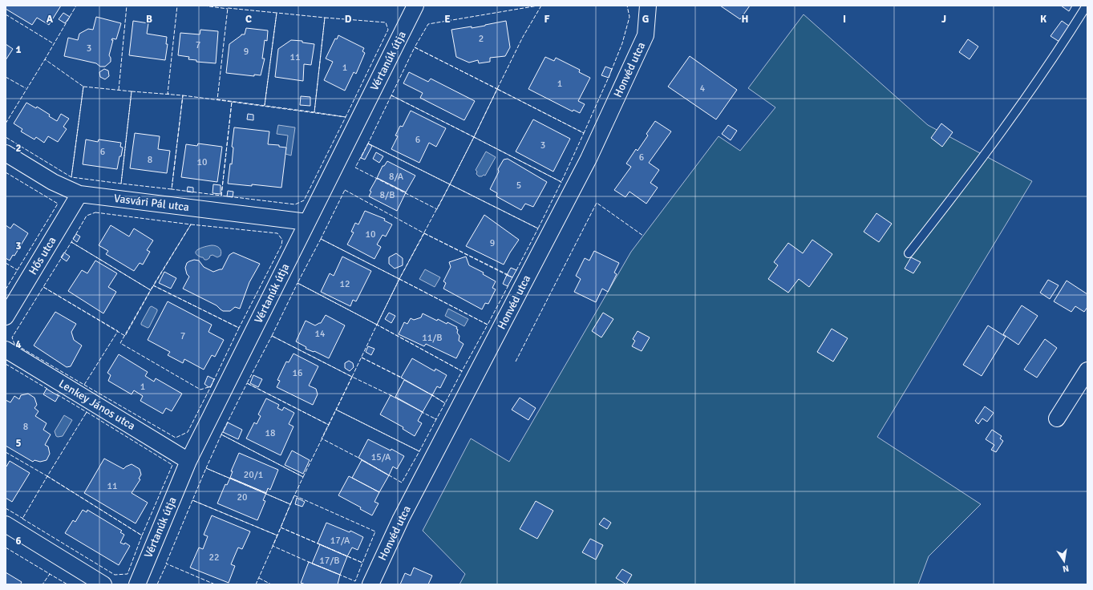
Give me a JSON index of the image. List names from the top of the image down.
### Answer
{
  "streets": {
    "street": [
      "Vértanúk útja",
      "Honvéd utca",
      "Vasvári Pál utca",
      "Hős utca",
      "Lenkey János utca"
    ]
  },
  "crossings": [
    ["Vértanúk útja", "Vasvári Pál utca"],
    ["Vértanúk útja", "Lenkey János utca"],
    ["Vasvári Pál utca", "Hős utca"]
  ],
  "house_numbers": [
    "2",
    "7",
    "3",
    "9",
    "11",
    "1",
    "1",
    "4",
    "6",
    "3",
    "6",
    "6",
    "8",
    "10",
    "8/A",
    "5",
    "8/B",
    "10",
    "9",
    "12",
    "14",
    "7",
    "11/B",
    "16",
    "1",
    "8",
    "18",
    "15/A",
    "20/1",
    "11",
    "20",
    "17/A",
    "22",
    "17/B"
  ],
  "north": "bottom",
  "grid": {
    "columns": [
      "A",
      "B",
      "C",
      "D",
      "E",
      "F",
      "G",
      "H",
      "I",
      "J",
      "K"
    ],
    "rows": [
      "1",
      "2",
      "3",
      "4",
      "5",
      "6"
    ]
  }
}
